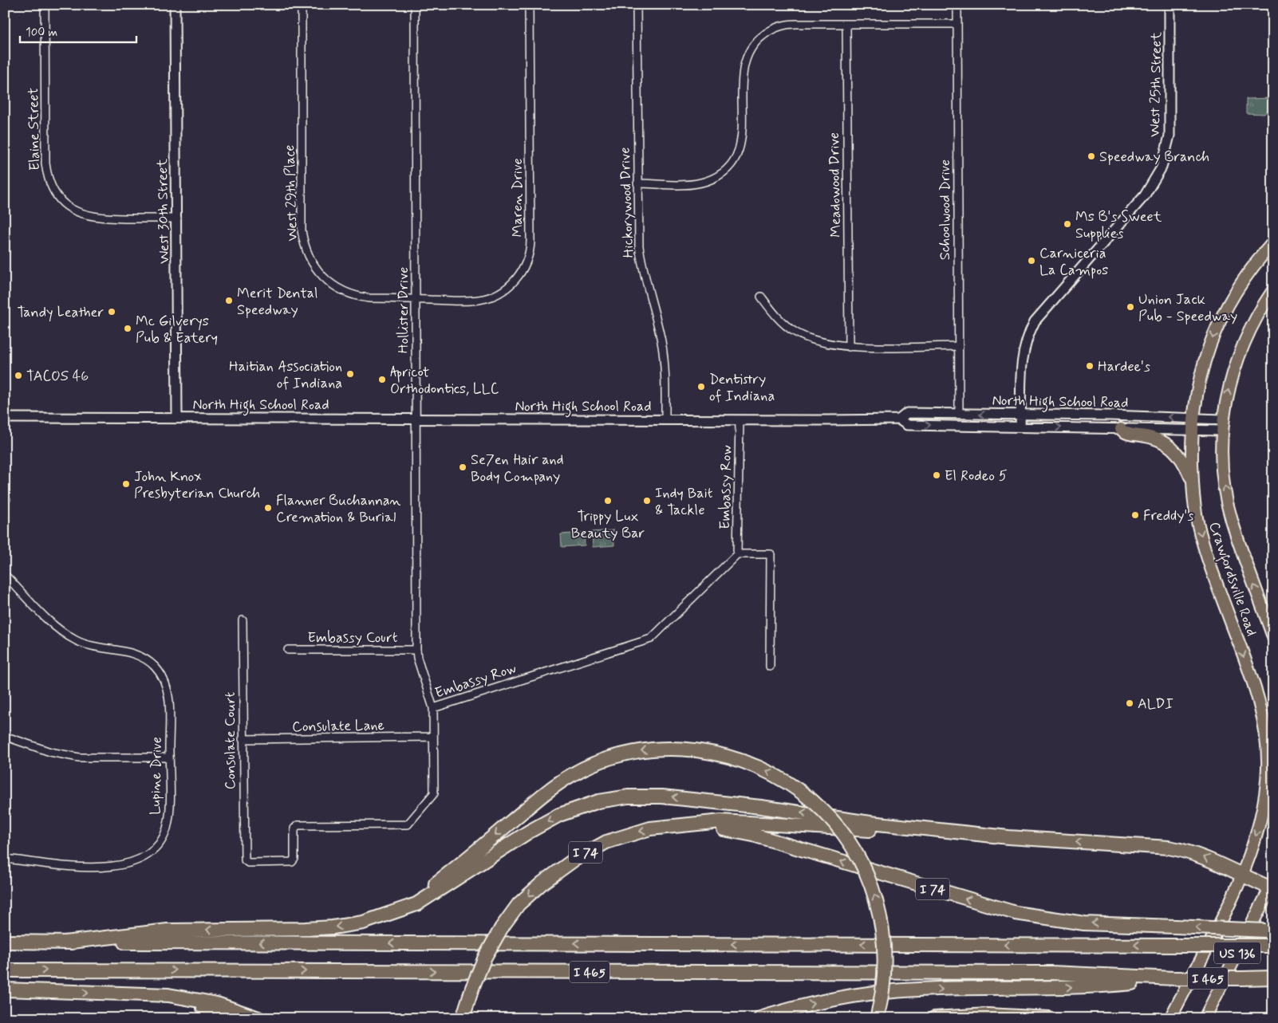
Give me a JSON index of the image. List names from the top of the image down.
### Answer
{
  "streets": {
    "highway": ["I 74", "I 465"],
    "main road": ["Crawfordsville Road", "US 136"],
    "street": [
      "West 25th Street",
      "Elaine Street",
      "Meadowood Drive",
      "West 29th Place",
      "Maren Drive",
      "Hickorywood Drive",
      "Schoolwood Drive",
      "West 30th Street",
      "Hollister Drive",
      "North High School Road",
      "Embassy Row",
      "Embassy Court",
      "Consulate Lane",
      "Consulate Court",
      "Lupine Drive"
    ]
  },
  "crossings": [
    ["West 25th Street", "North High School Road"],
    ["Elaine Street", "West 30th Street"],
    ["West 29th Place", "Maren Drive"],
    ["West 29th Place", "Hollister Drive"],
    ["Maren Drive", "Hollister Drive"],
    ["Hickorywood Drive", "North High School Road"],
    ["Schoolwood Drive", "North High School Road"],
    ["West 30th Street", "North High School Road"],
    ["Hollister Drive", "North High School Road"],
    ["Hollister Drive", "Embassy Row"],
    ["Hollister Drive", "Embassy Court"],
    ["North High School Road", "Embassy Row"],
    ["North High School Road", "Crawfordsville Road"],
    ["Embassy Row", "Consulate Lane"],
    ["Embassy Row", "Consulate Court"],
    ["Consulate Lane", "Consulate Court"]
  ],
  "places": [
    "Speedway Branch",
    "Ms B's Sweet Supplies",
    "Carniceria La Campos",
    "Merit Dental Speedway",
    "Union Jack Pub - Speedway",
    "Tandy Leather",
    "Mc Gilverys Pub & Eatery",
    "Hardee's",
    "Haitian Association of Indiana",
    "TACOS 46",
    "Apricot Orthodontics, LLC",
    "Dentistry of Indiana",
    "Se7en Hair and Body Company",
    "El Rodeo 5",
    "John Knox Presbyterian Church",
    "Trippy Lux Beauty Bar",
    "Indy Bait & Tackle",
    "Flanner Buchannan Cremation & Burial",
    "Freddy's",
    "ALDI"
  ],
  "scale_bar": "100 m"
}
